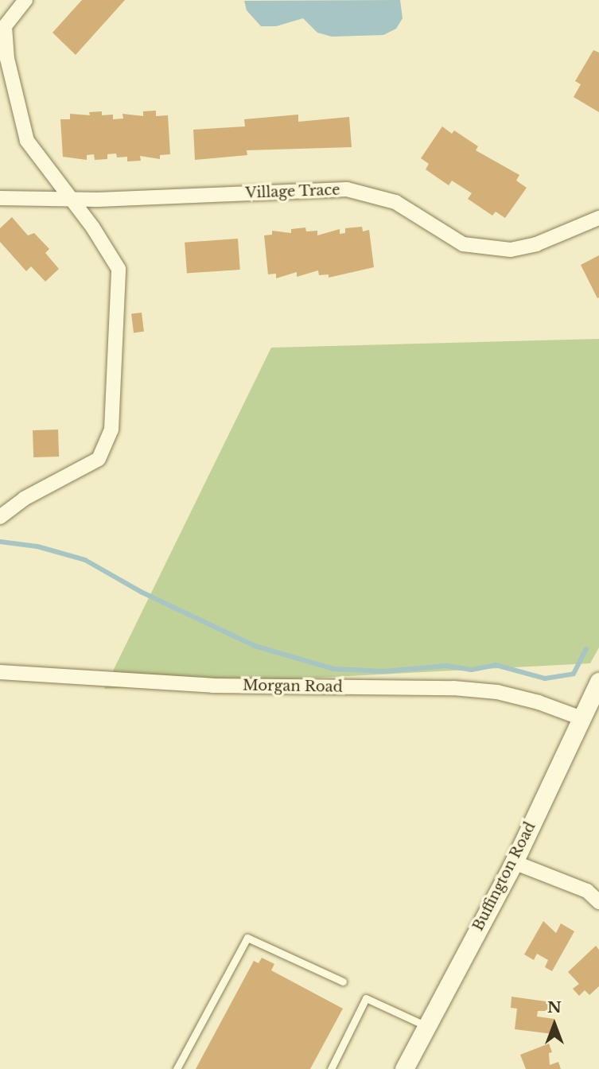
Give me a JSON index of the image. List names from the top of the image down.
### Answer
{
  "streets": {
    "street": ["Village Trace", "Morgan Road", "Buffington Road"]
  },
  "crossings": [
    ["Morgan Road", "Buffington Road"]
  ],
  "north": "top"
}
